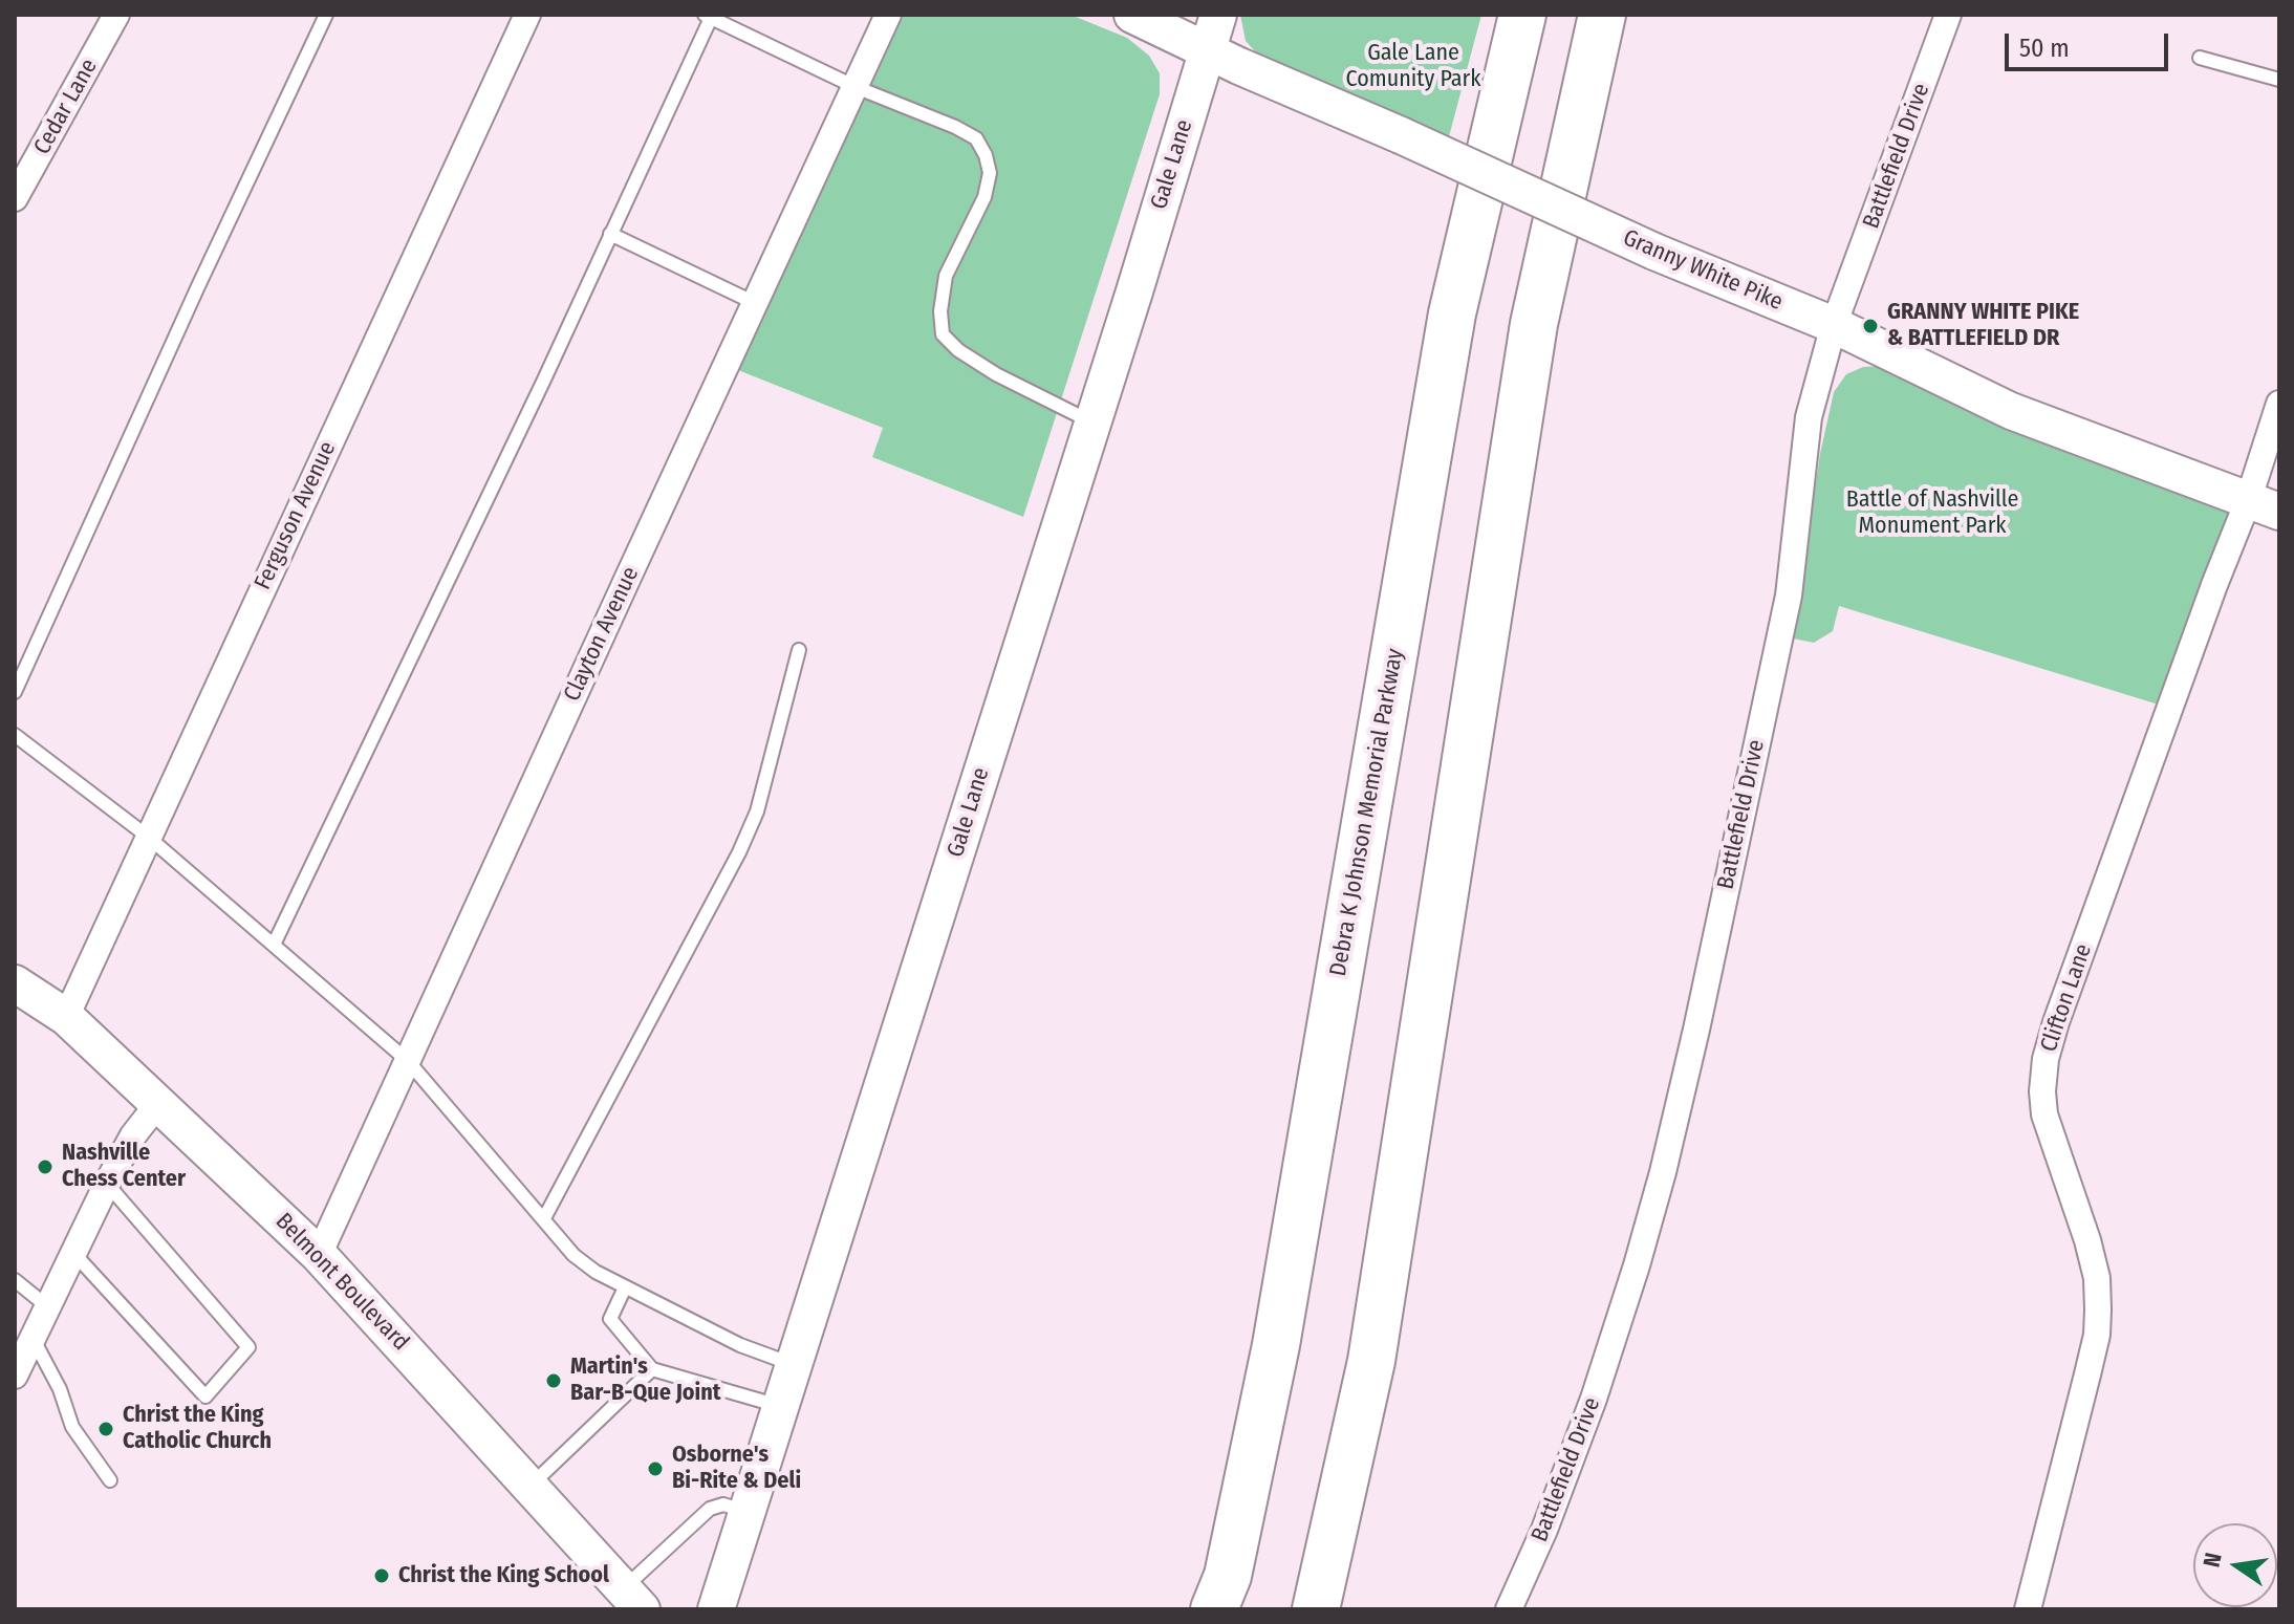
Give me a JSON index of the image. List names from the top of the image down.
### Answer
{
  "streets": {
    "highway": ["Debra K Johnson Memorial Parkway"],
    "street": [
      "Cedar Lane",
      "Battlefield Drive",
      "Gale Lane",
      "Granny White Pike",
      "Ferguson Avenue",
      "Clayton Avenue",
      "Clifton Lane",
      "Belmont Boulevard"
    ]
  },
  "crossings": [
    ["Battlefield Drive", "Granny White Pike"],
    ["Gale Lane", "Granny White Pike"],
    ["Granny White Pike", "Clifton Lane"],
    ["Ferguson Avenue", "Belmont Boulevard"],
    ["Clayton Avenue", "Belmont Boulevard"]
  ],
  "parks": ["Gale Lane Comunity Park", "Battle of Nashville Monument Park"],
  "places": [
    "GRANNY WHITE PIKE & BATTLEFIELD DR",
    "Nashville Chess Center",
    "Martin's Bar-B-Que Joint",
    "Christ the King Catholic Church",
    "Osborne's Bi-Rite & Deli",
    "Christ the King School"
  ],
  "scale_bar": "50 m",
  "north": "left"
}
